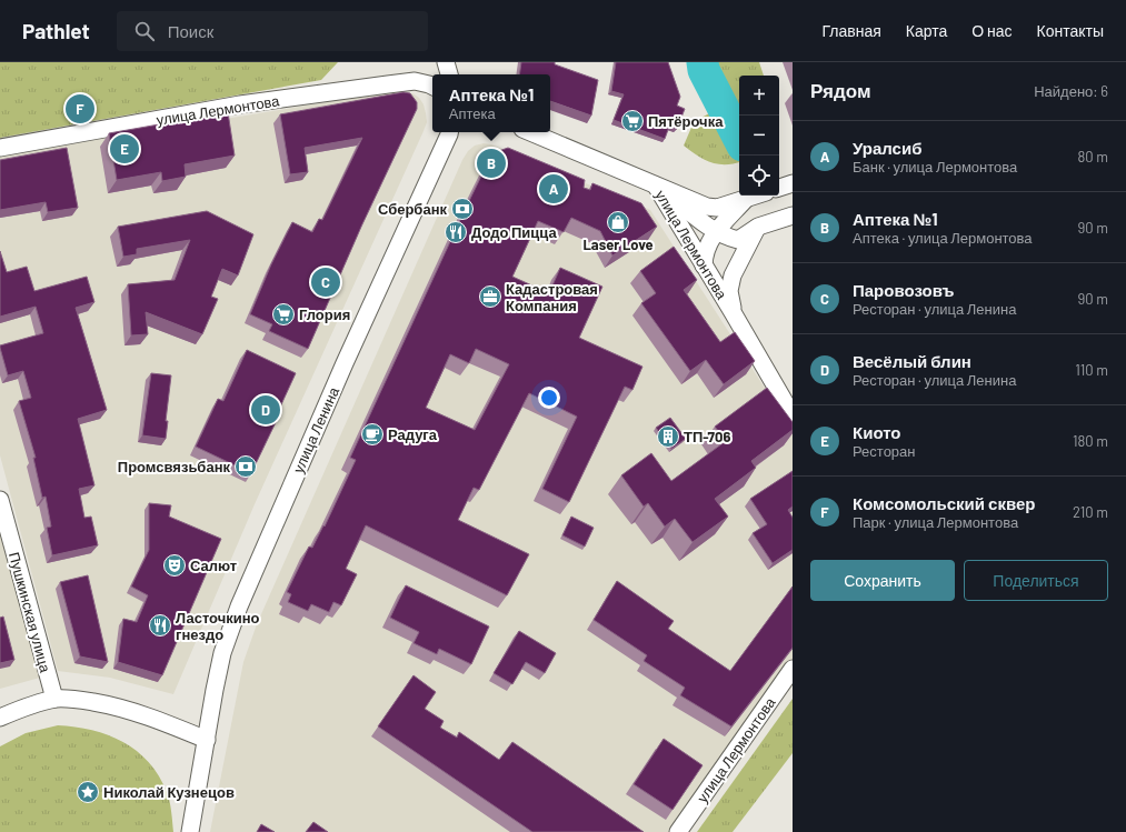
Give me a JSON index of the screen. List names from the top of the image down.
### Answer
{
  "streets": {
    "street": ["улица Лермонтова", "улица Ленина", "Пушкинская улица"]
  },
  "places": {
    "supermarket": ["Пятёрочка", "Глория"],
    "bank": ["Сбербанк", "Промсвязьбанк"],
    "shop": ["Laser Love"],
    "restaurant": ["Додо Пицца", "Ласточкино гнездо"],
    "office": ["Кадастровая Компания"],
    "cafe": ["Радуга"],
    "building": ["ТП-706"],
    "theatre": ["Салют"],
    "place": ["Николай Кузнецов"]
  },
  "page": {
    "header": "Pathlet",
    "search": "Поиск",
    "nav": [
      "Главная",
      "Карта",
      "О нас",
      "Контакты"
    ],
    "heading": ["Рядом", "Найдено: 6"],
    "popup": ["Аптека №1", "Аптека"],
    "map_buttons": ["+", "−"],
    "pins": [
      "F",
      "E",
      "B",
      "A",
      "C",
      "D"
    ],
    "list": [
      {
        "mark": "A",
        "name": "Уралсиб",
        "note": "Банк · улица Лермонтова",
        "value": "80 m"
      },
      {
        "mark": "B",
        "name": "Аптека №1",
        "note": "Аптека · улица Лермонтова",
        "value": "90 m"
      },
      {
        "mark": "C",
        "name": "Паровозовъ",
        "note": "Ресторан · улица Ленина",
        "value": "90 m"
      },
      {
        "mark": "D",
        "name": "Весёлый блин",
        "note": "Ресторан · улица Ленина",
        "value": "110 m"
      },
      {
        "mark": "E",
        "name": "Киото",
        "note": "Ресторан",
        "value": "180 m"
      },
      {
        "mark": "F",
        "name": "Комсомольский сквер",
        "note": "Парк · улица Лермонтова",
        "value": "210 m"
      }
    ],
    "buttons": ["Сохранить", "Поделиться"]
  }
}
